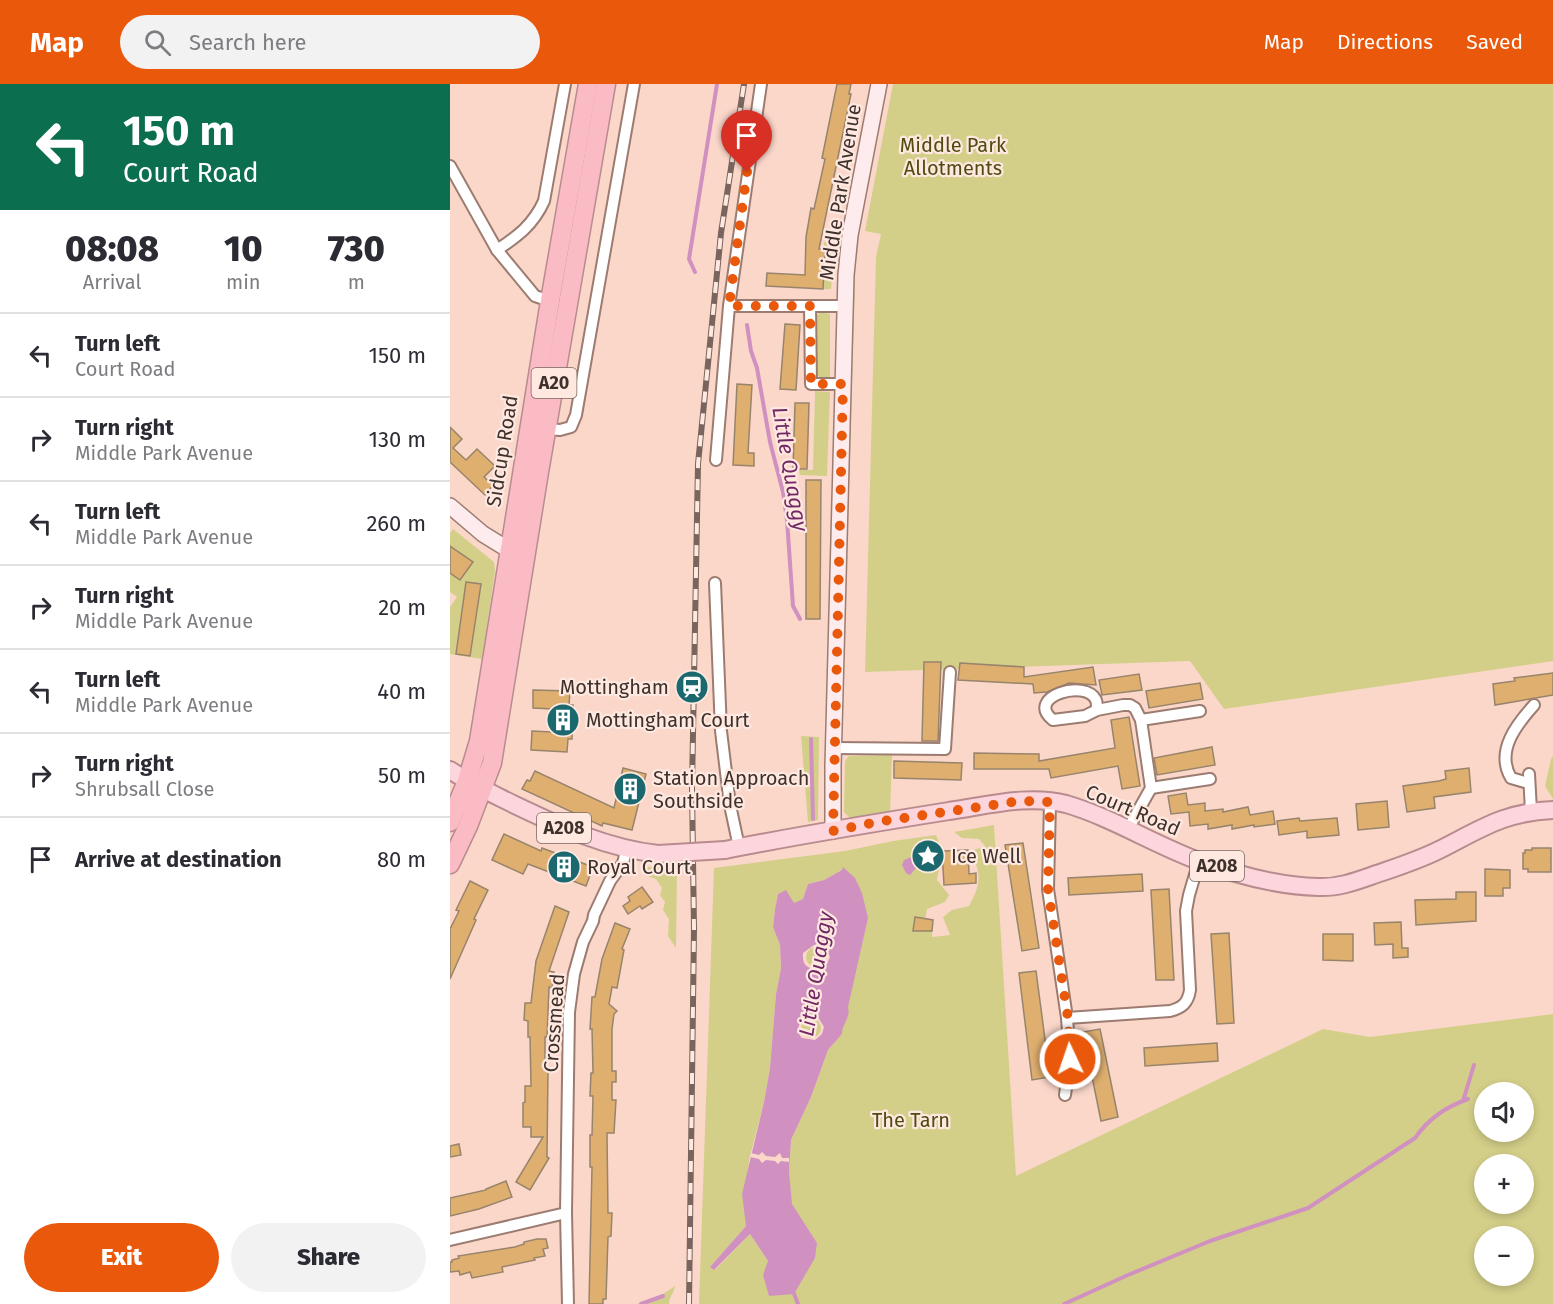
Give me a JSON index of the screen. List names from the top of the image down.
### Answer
{
  "streets": {
    "highway": ["A20", "Sidcup Road"],
    "main road": ["Court Road", "A208"],
    "street": ["Middle Park Avenue", "Crossmead"]
  },
  "crossings": [
    ["Middle Park Avenue", "Court Road"],
    ["Sidcup Road", "Court Road"],
    ["Court Road", "Crossmead"]
  ],
  "water": ["Little Quaggy"],
  "parks": ["Middle Park Allotments", "The Tarn"],
  "places": {
    "station": ["Mottingham"],
    "building": ["Mottingham Court", "Station Approach Southside", "Royal Court"],
    "place": ["Ice Well"]
  },
  "page": {
    "header": "Map",
    "search": "Search here",
    "nav": ["Map", "Directions", "Saved"],
    "turn": ["150 m", "Court Road"],
    "eta": [
      "08:08",
      "Arrival",
      "10",
      "min",
      "730",
      "m"
    ],
    "list": [
      {
        "name": "Turn left",
        "note": "Court Road",
        "value": "150 m"
      },
      {
        "name": "Turn right",
        "note": "Middle Park Avenue",
        "value": "130 m"
      },
      {
        "name": "Turn left",
        "note": "Middle Park Avenue",
        "value": "260 m"
      },
      {
        "name": "Turn right",
        "note": "Middle Park Avenue",
        "value": "20 m"
      },
      {
        "name": "Turn left",
        "note": "Middle Park Avenue",
        "value": "40 m"
      },
      {
        "name": "Turn right",
        "note": "Shrubsall Close",
        "value": "50 m"
      },
      {
        "name": "Arrive at destination",
        "value": "80 m"
      }
    ],
    "map_buttons": ["+", "−"],
    "buttons": ["Exit", "Share"]
  }
}
